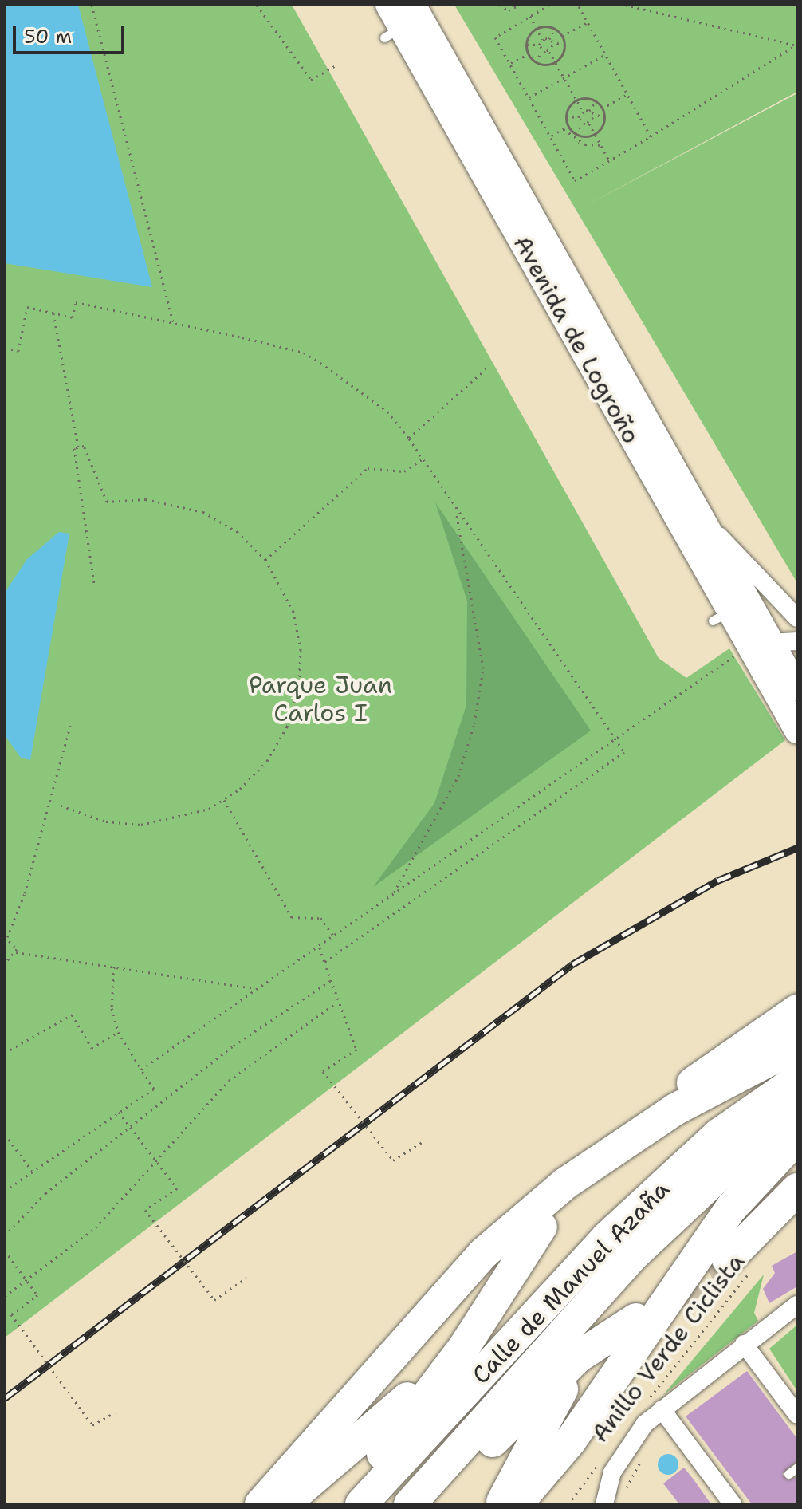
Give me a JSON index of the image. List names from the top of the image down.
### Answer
{
  "streets": {
    "highway": ["Calle de Manuel Azaña"],
    "main road": ["Avenida de Logroño"],
    "path": ["Anillo Verde Ciclista"]
  },
  "parks": ["Parque Juan Carlos I"],
  "scale_bar": "50 m"
}
